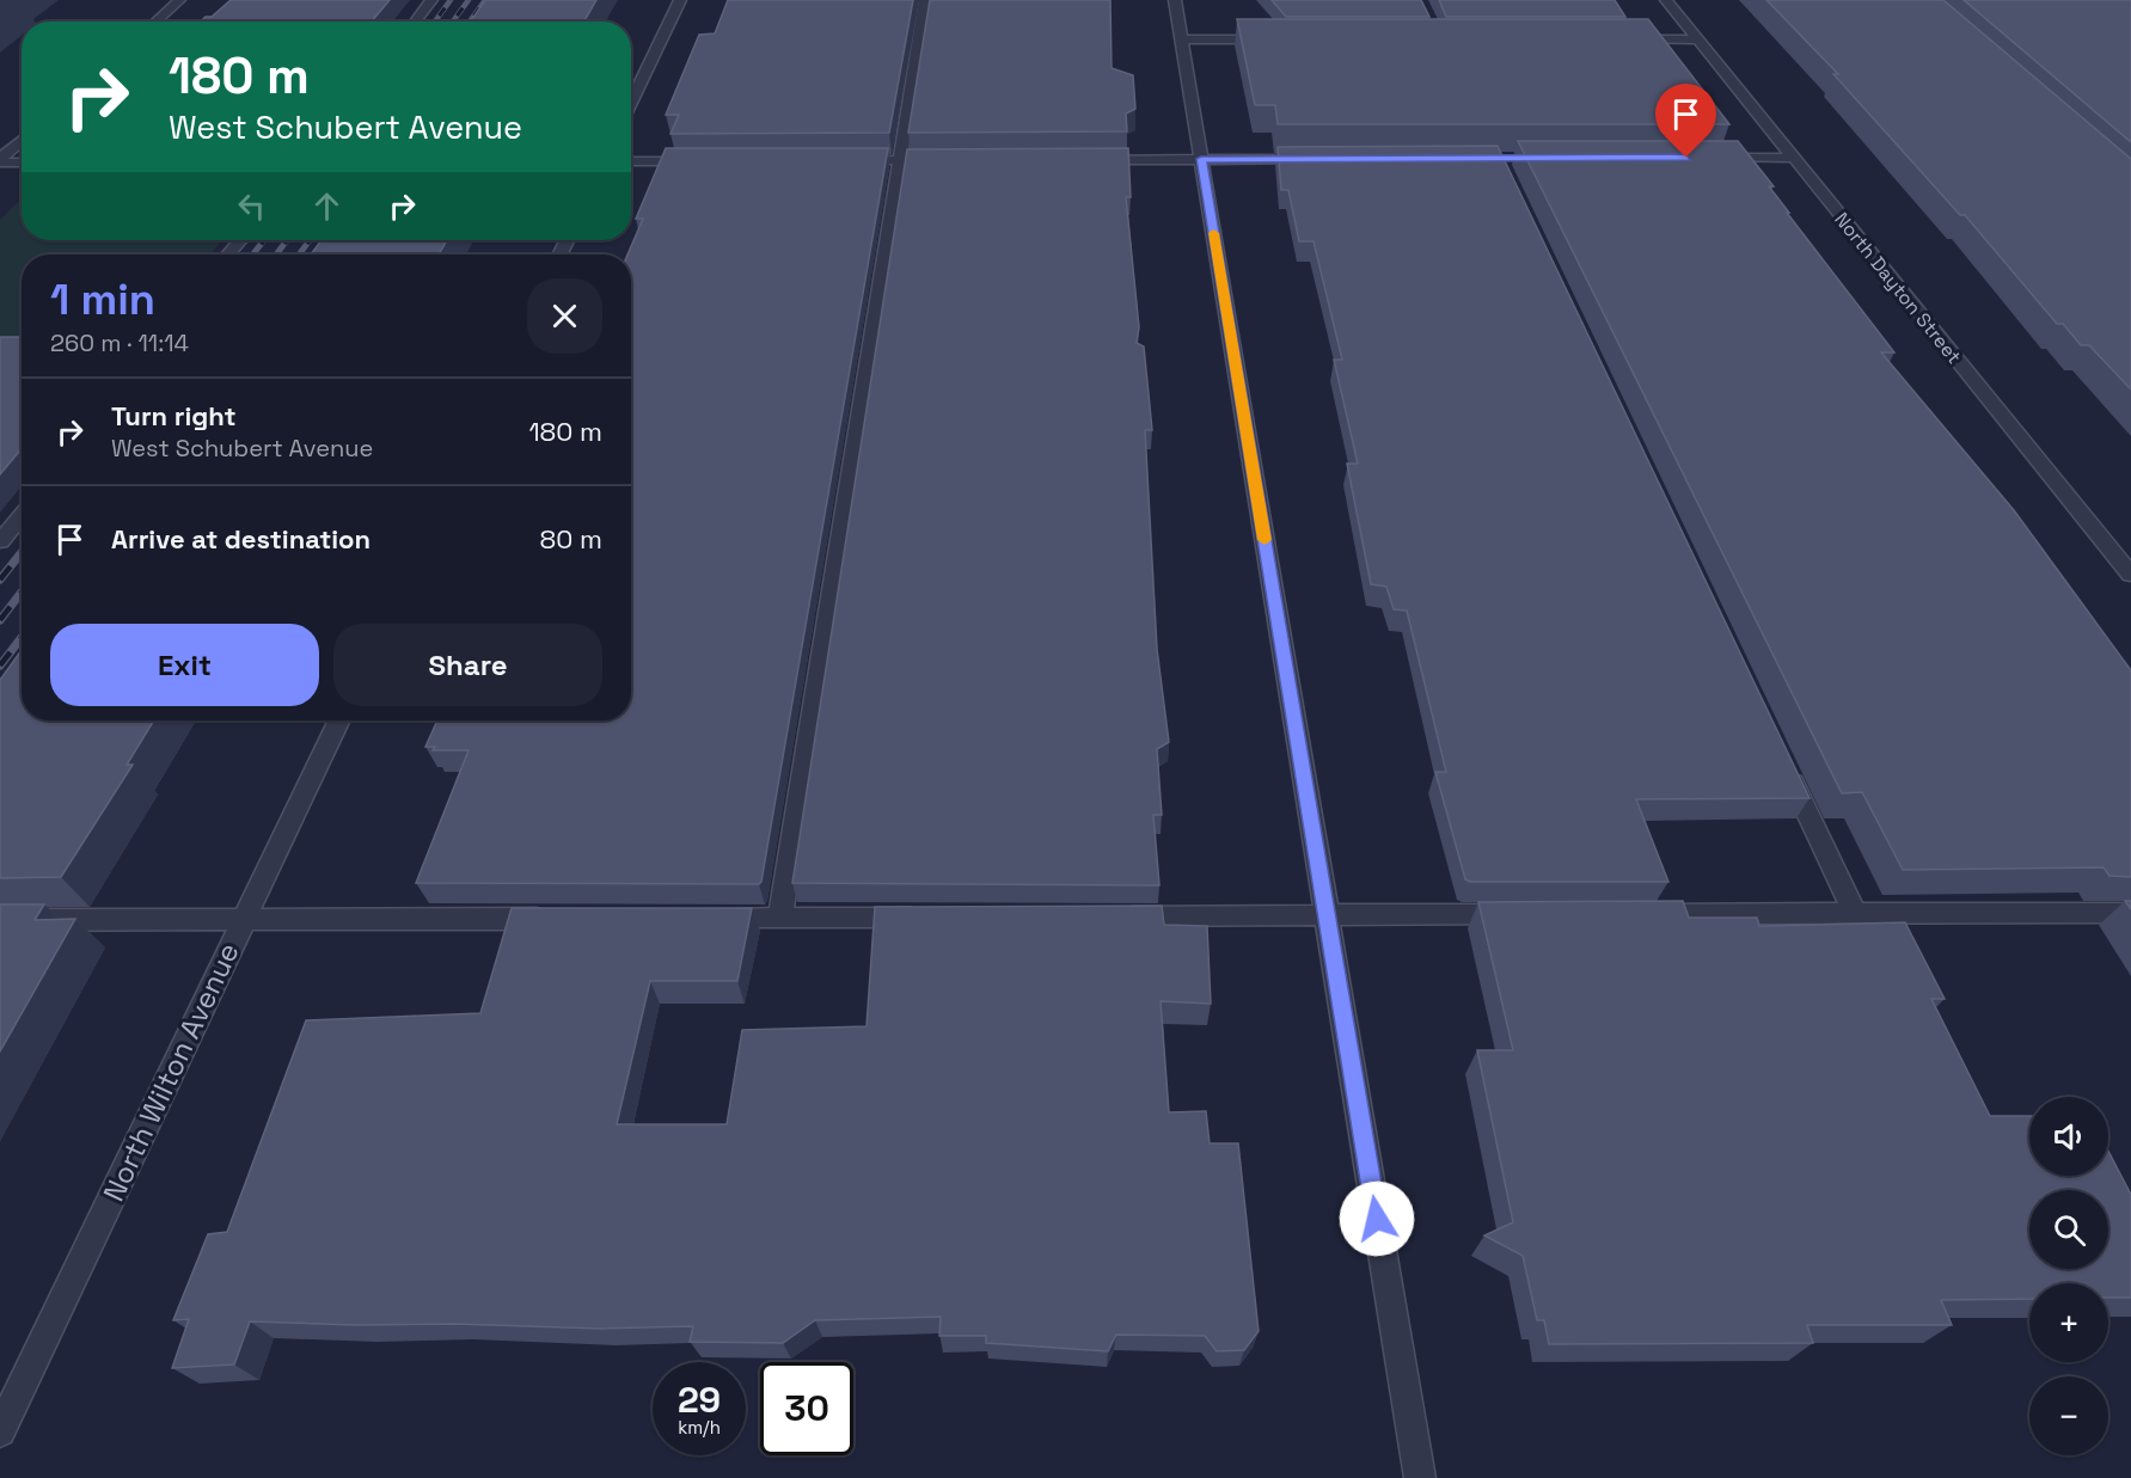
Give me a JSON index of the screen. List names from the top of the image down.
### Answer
{
  "streets": {
    "street": ["North Dayton Street", "North Wilton Avenue"]
  },
  "page": {
    "turn": ["180 m", "West Schubert Avenue"],
    "heading": ["1 min", "260 m · 11:14"],
    "list": [
      {
        "name": "Turn right",
        "note": "West Schubert Avenue",
        "value": "180 m"
      },
      {
        "name": "Arrive at destination",
        "value": "80 m"
      }
    ],
    "buttons": ["Exit", "Share"],
    "map_buttons": ["+", "−"],
    "speed": "29 km/h",
    "limit": "30"
  }
}
